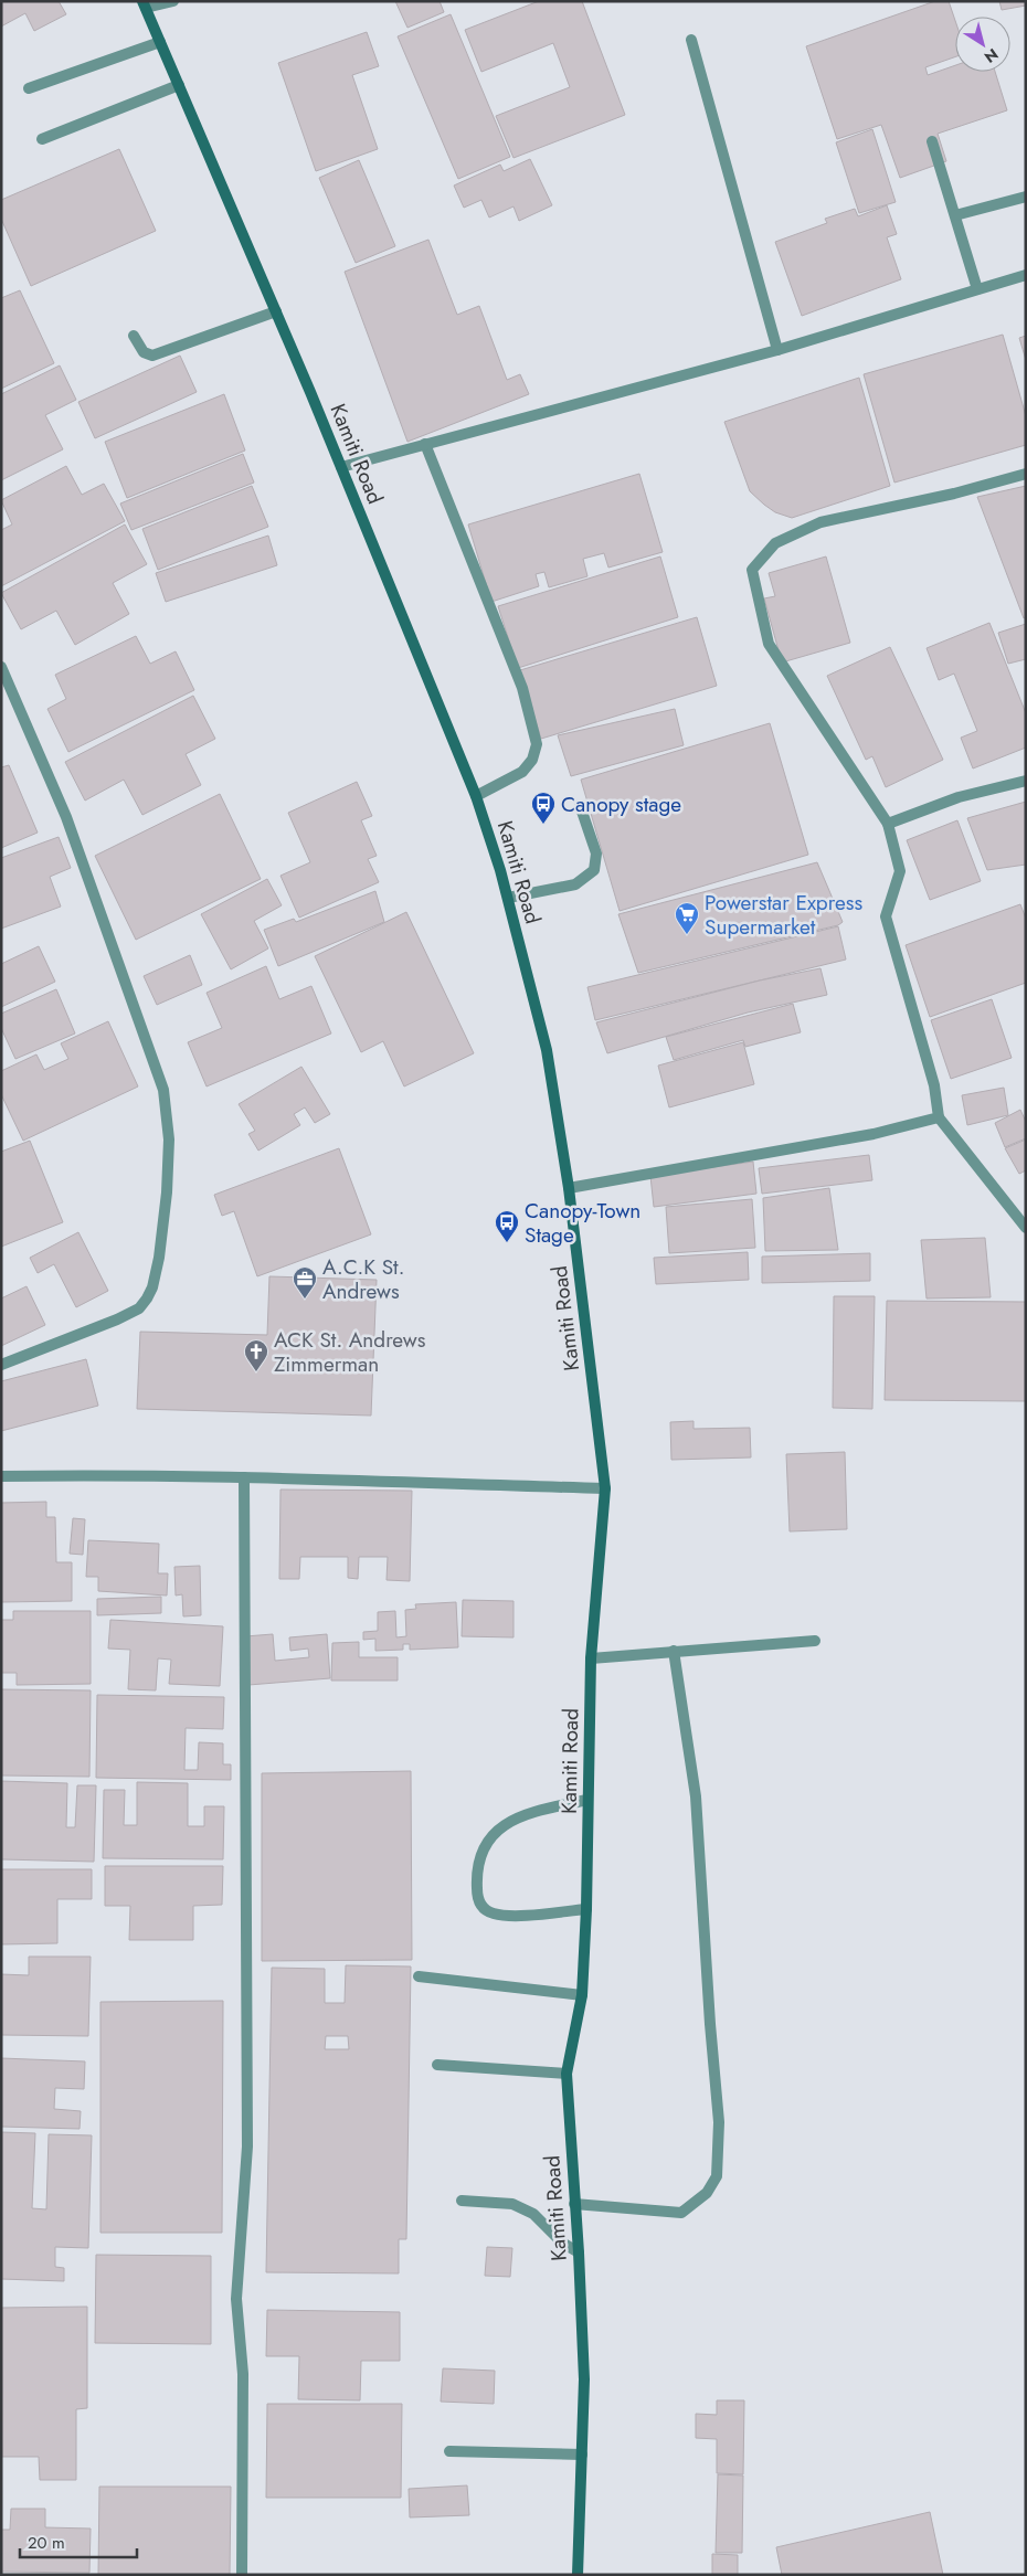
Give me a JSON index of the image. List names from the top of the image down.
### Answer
{
  "streets": {
    "main road": ["Kamiti Road"]
  },
  "places": {
    "bus stop": ["Canopy stage", "Canopy-Town Stage"],
    "supermarket": ["Powerstar Express Supermarket"],
    "office": ["A.C.K St. Andrews"],
    "church": ["ACK St. Andrews Zimmerman"]
  },
  "scale_bar": "20 m",
  "north": "bottom right"
}
